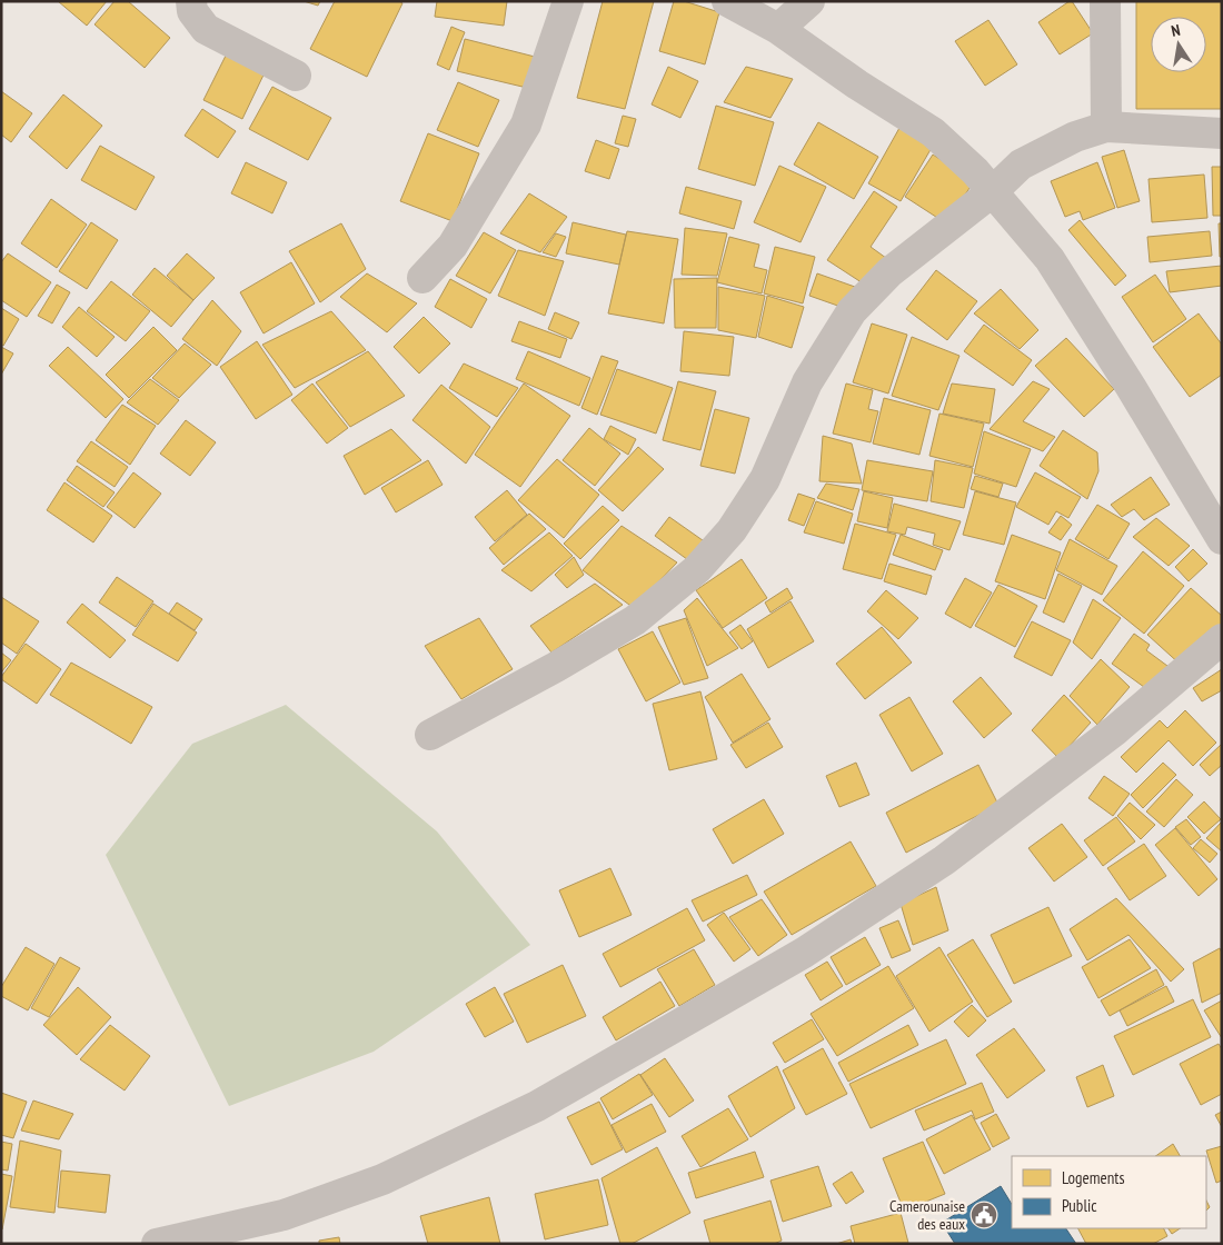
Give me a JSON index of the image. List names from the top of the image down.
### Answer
{
  "places": {
    "public building": ["Camerounaise des eaux"]
  },
  "legend": ["Logements", "Public"],
  "north": "top"
}
